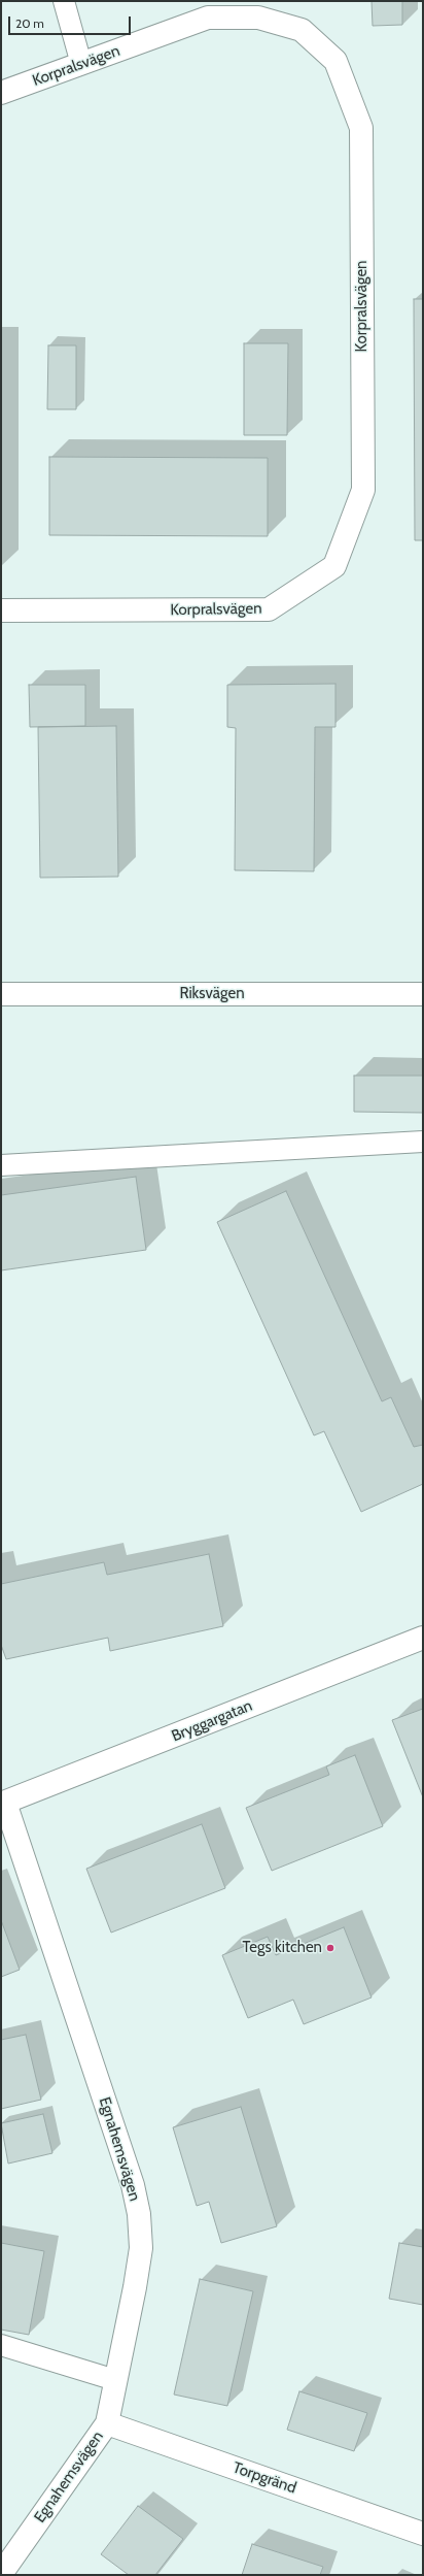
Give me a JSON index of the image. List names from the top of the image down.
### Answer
{
  "streets": {
    "street": [
      "Korpralsvägen",
      "Riksvägen",
      "Bryggargatan",
      "Egnahemsvägen",
      "Torpgränd"
    ]
  },
  "crossings": [
    ["Bryggargatan", "Egnahemsvägen"],
    ["Egnahemsvägen", "Torpgränd"]
  ],
  "places": ["Tegs kitchen"],
  "scale_bar": "20 m"
}
